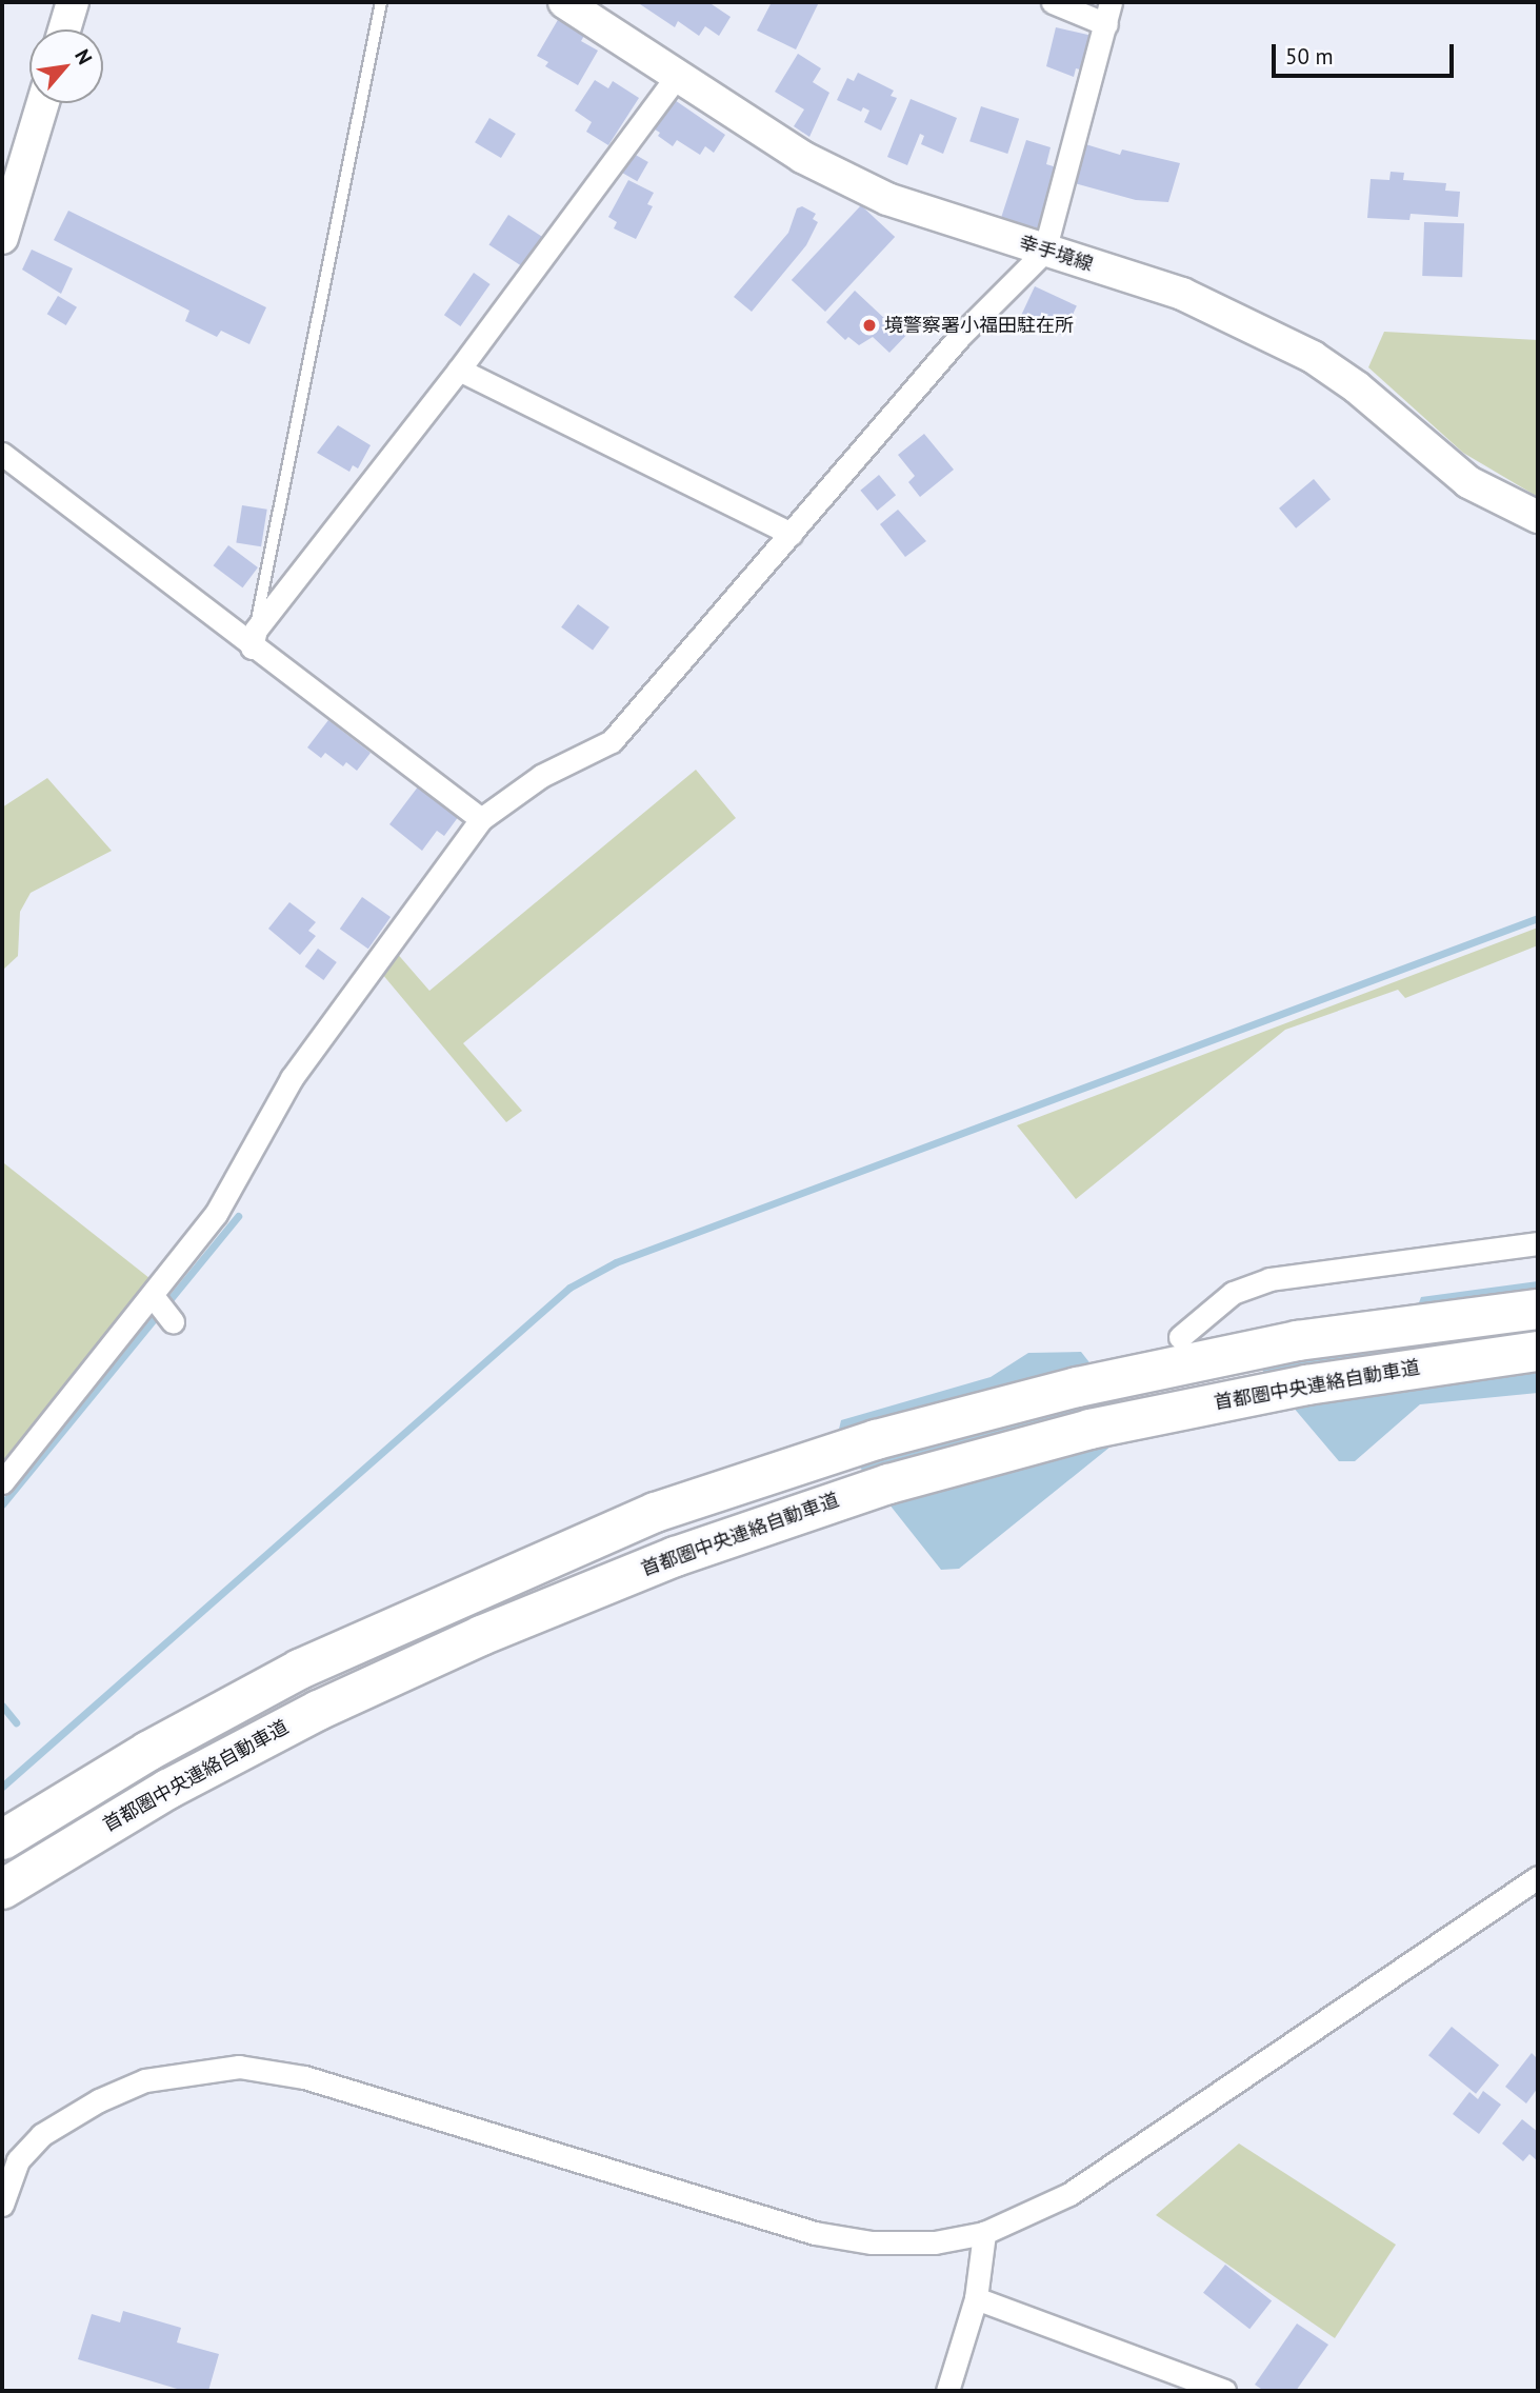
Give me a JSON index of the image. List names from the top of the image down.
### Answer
{
  "streets": {
    "highway": ["首都圏中央連絡自動車道"],
    "main road": ["幸手境線"]
  },
  "places": ["境警察署小福田駐在所"],
  "scale_bar": "50 m",
  "north": "top right"
}
